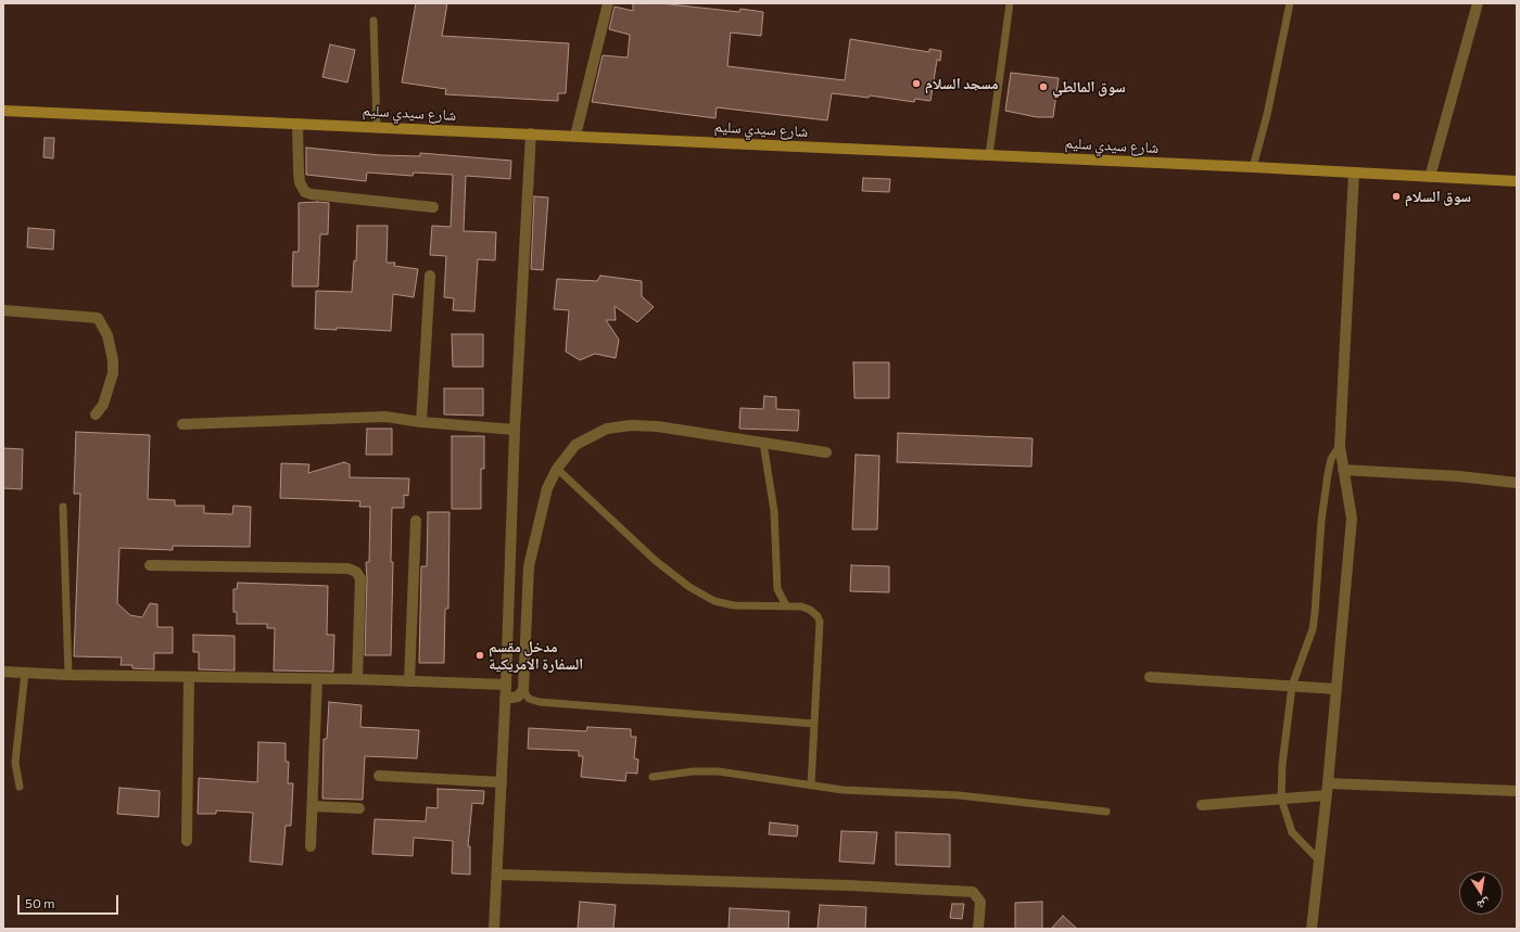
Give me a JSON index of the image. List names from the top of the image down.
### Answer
{
  "streets": {
    "main road": ["شارع سيدي سليم"]
  },
  "places": [
    "مسجد السلام",
    "سوق المالطي",
    "سوق السلام",
    "مدخل مقسم السفارة الامريكية"
  ],
  "scale_bar": "50 m",
  "north": "bottom"
}
